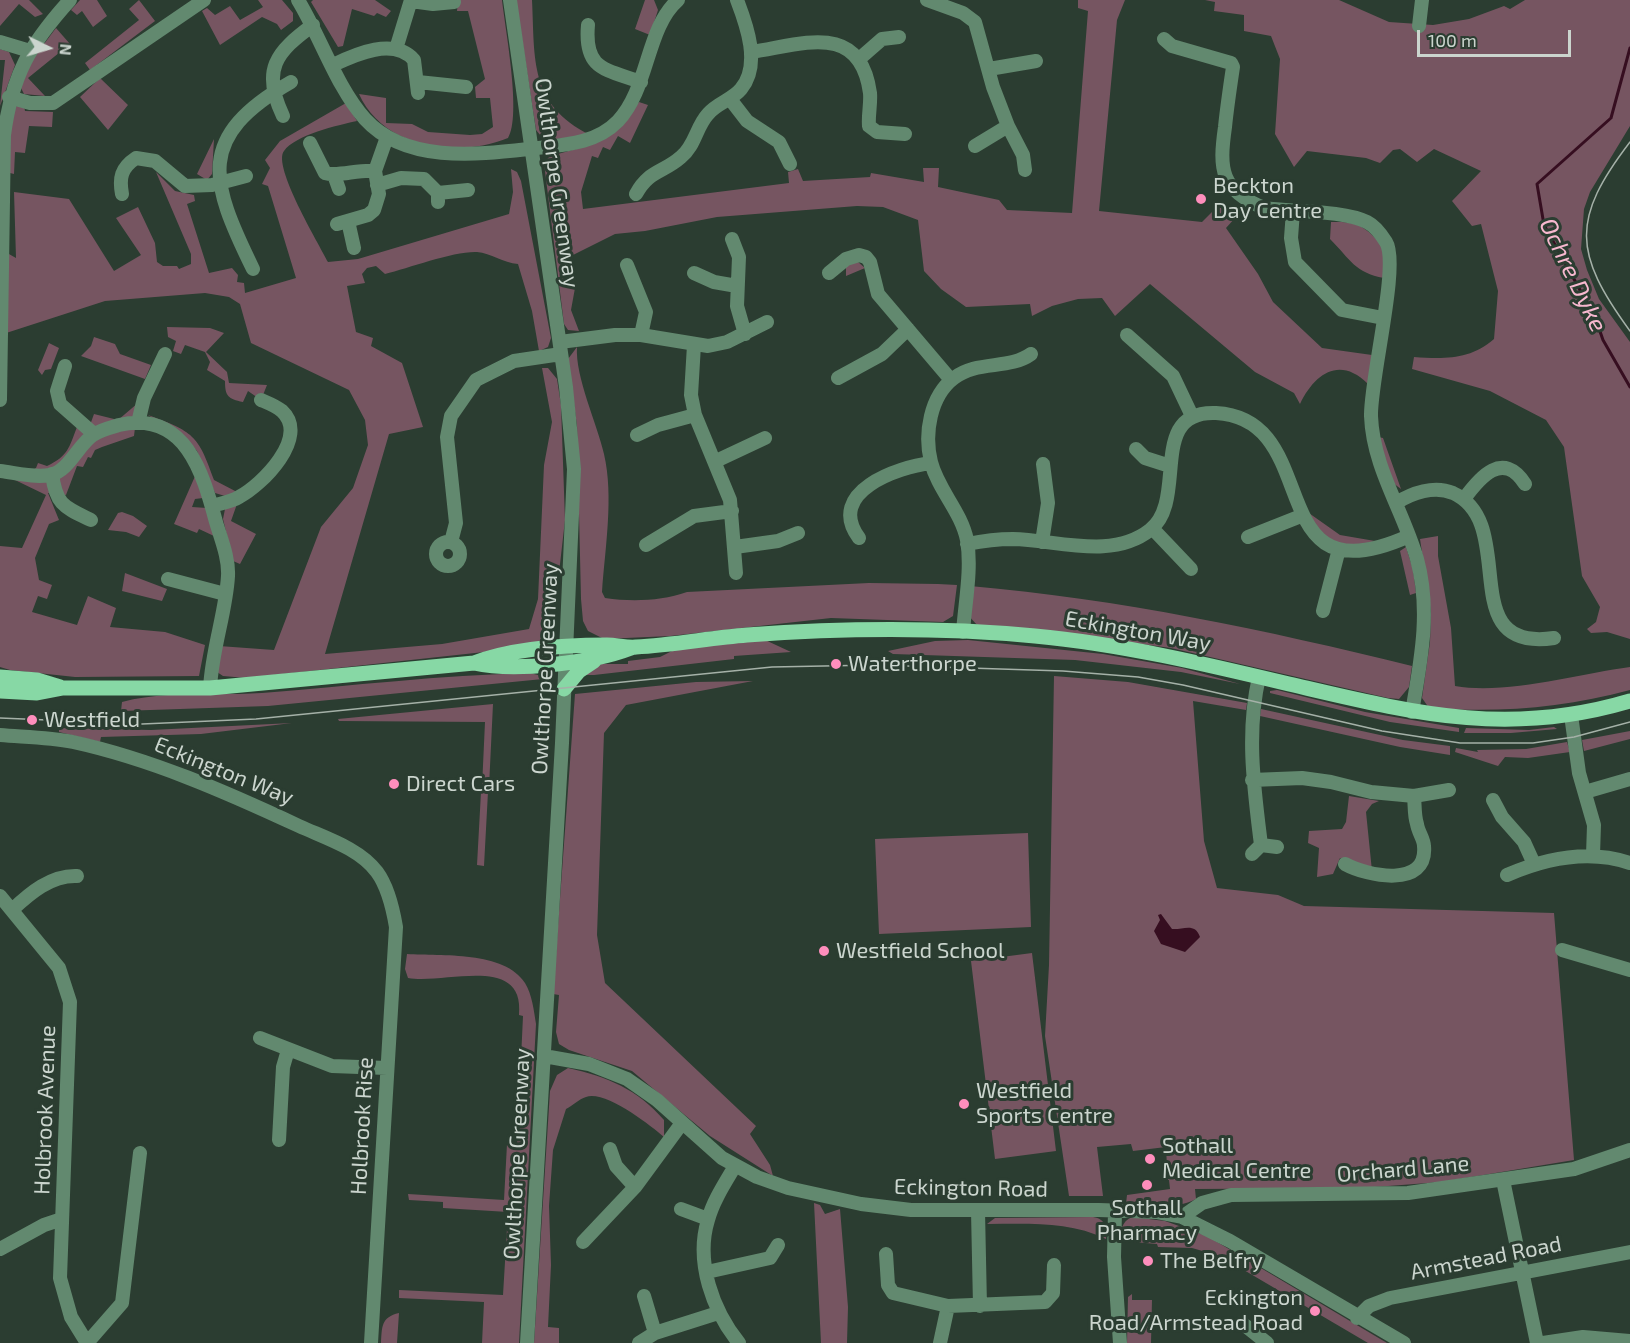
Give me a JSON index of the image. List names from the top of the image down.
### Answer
{
  "streets": {
    "main road": ["Eckington Way"],
    "street": [
      "Owlthorpe Greenway",
      "Holbrook Avenue",
      "Holbrook Rise",
      "Orchard Lane",
      "Eckington Road",
      "Armstead Road"
    ]
  },
  "crossings": [
    ["Owlthorpe Greenway", "Eckington Way"],
    ["Owlthorpe Greenway", "Eckington Road"],
    ["Eckington Way", "Holbrook Rise"],
    ["Orchard Lane", "Eckington Road"],
    ["Eckington Road", "Armstead Road"]
  ],
  "water": ["Ochre Dyke"],
  "places": [
    "Beckton Day Centre",
    "Waterthorpe",
    "Westfield",
    "Direct Cars",
    "Westfield School",
    "Westfield Sports Centre",
    "Sothall Medical Centre",
    "Sothall Pharmacy",
    "The Belfry",
    "Eckington Road/Armstead Road"
  ],
  "scale_bar": "100 m",
  "north": "right"
}
